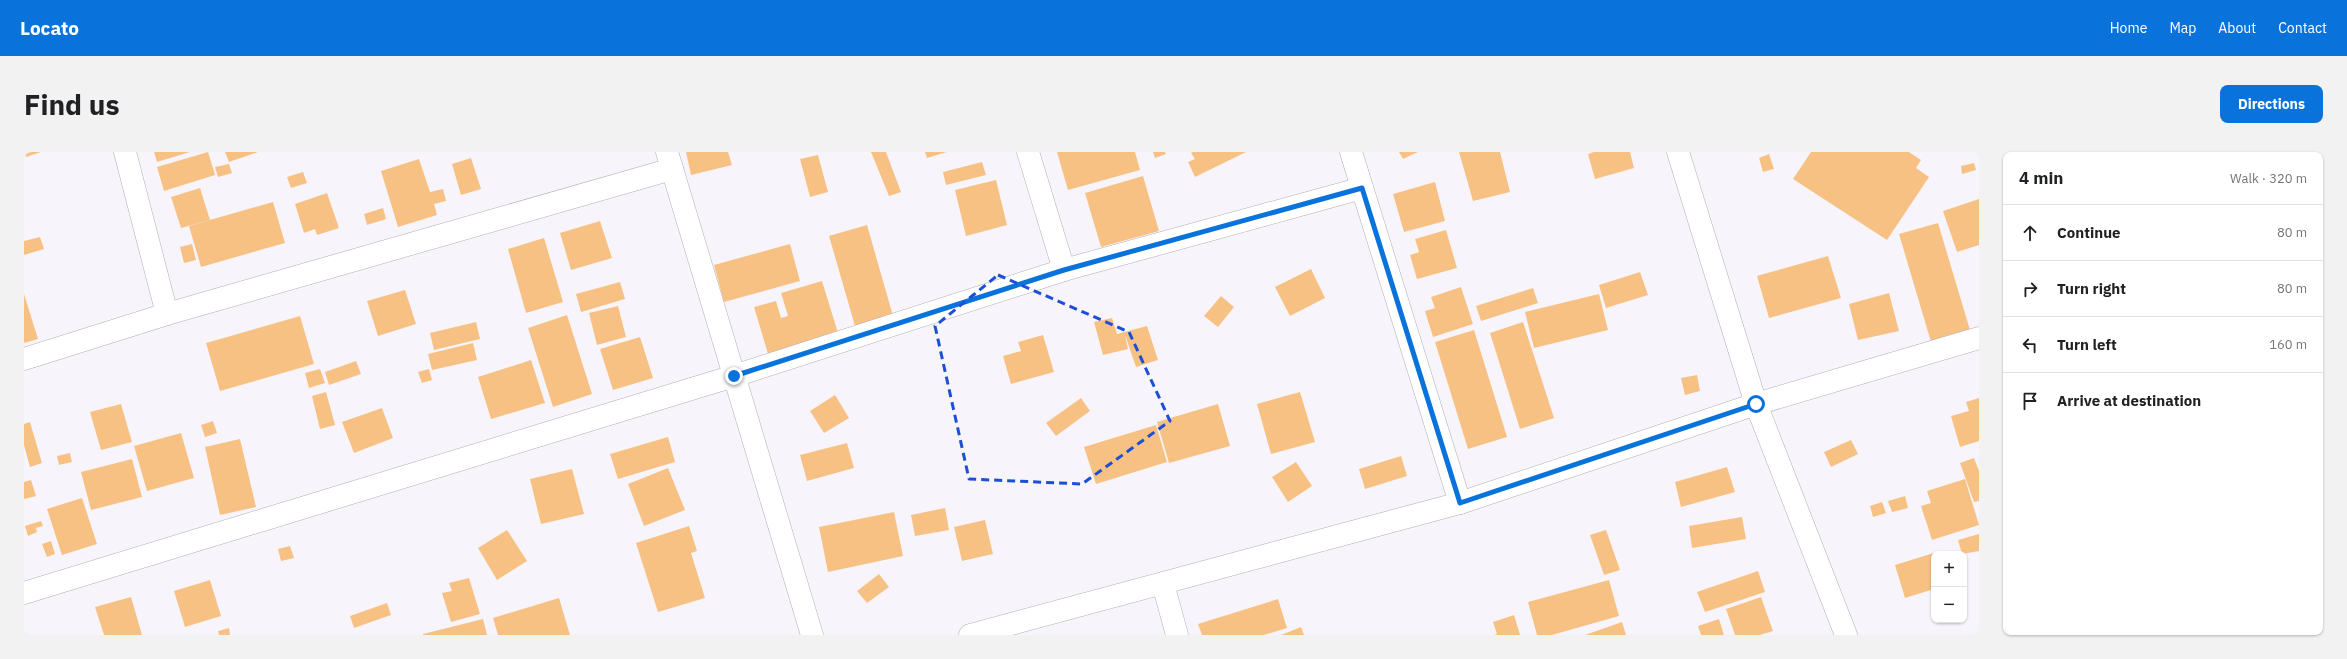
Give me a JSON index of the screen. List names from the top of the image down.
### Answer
{
  "page": {
    "header": "Locato",
    "nav": [
      "Home",
      "Map",
      "About",
      "Contact"
    ],
    "buttons": "Directions",
    "title": "Find us",
    "heading": ["4 min", "Walk · 320 m"],
    "list": [
      ["Continue", "80 m"],
      ["Turn right", "80 m"],
      ["Turn left", "160 m"],
      "Arrive at destination"
    ],
    "map_buttons": ["+", "−"]
  }
}
